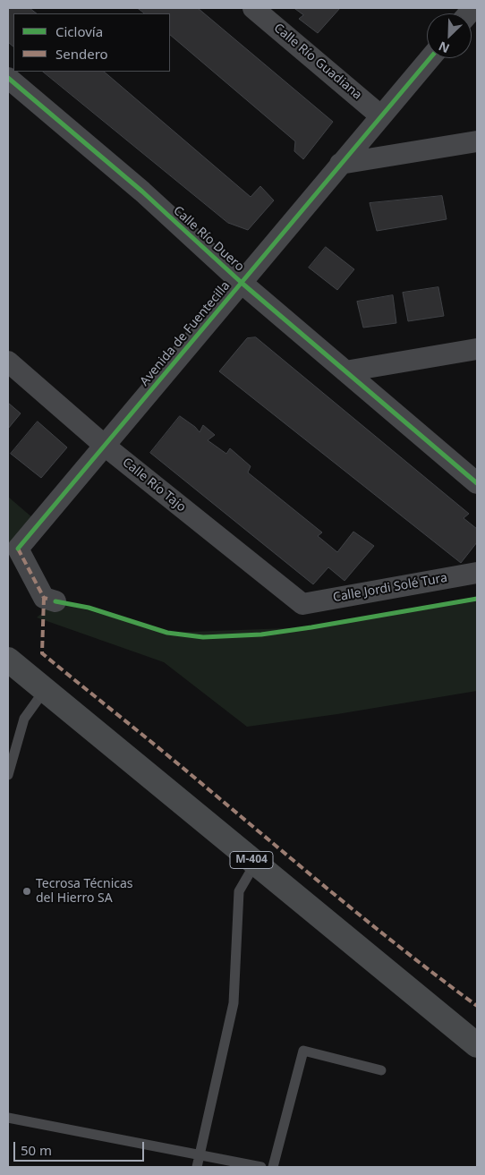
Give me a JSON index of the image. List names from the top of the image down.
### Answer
{
  "streets": {
    "main road": ["M-404"],
    "street": [
      "Calle Río Guadiana",
      "Calle Río Duero",
      "Avenida de Fuentecilla",
      "Calle Río Tajo",
      "Calle Jordi Solé Tura"
    ]
  },
  "crossings": [
    ["Calle Río Guadiana", "Avenida de Fuentecilla"],
    ["Calle Río Duero", "Avenida de Fuentecilla"],
    ["Avenida de Fuentecilla", "Calle Río Tajo"],
    ["Calle Río Tajo", "Calle Jordi Solé Tura"]
  ],
  "places": ["Tecrosa Técnicas del Hierro SA"],
  "legend": ["Ciclovía", "Sendero"],
  "scale_bar": "50 m",
  "north": "bottom left"
}
